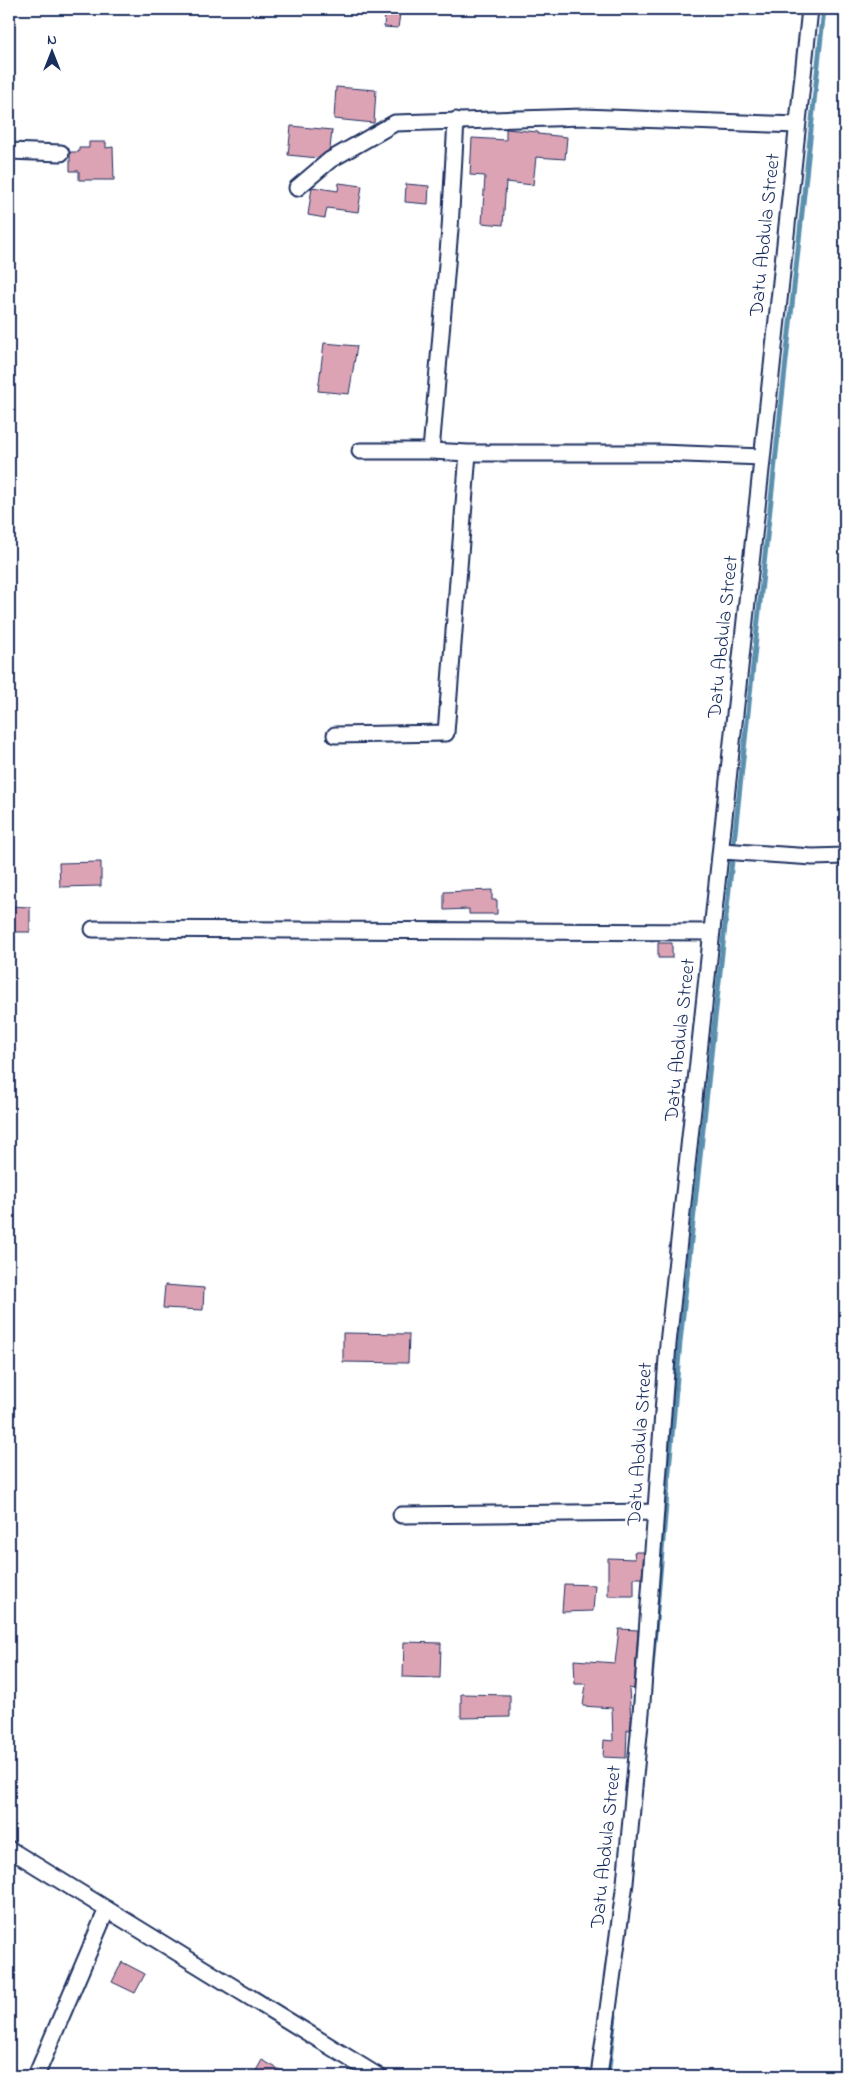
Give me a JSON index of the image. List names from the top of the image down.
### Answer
{
  "streets": {
    "street": ["Datu Abdula Street"]
  },
  "north": "top"
}
